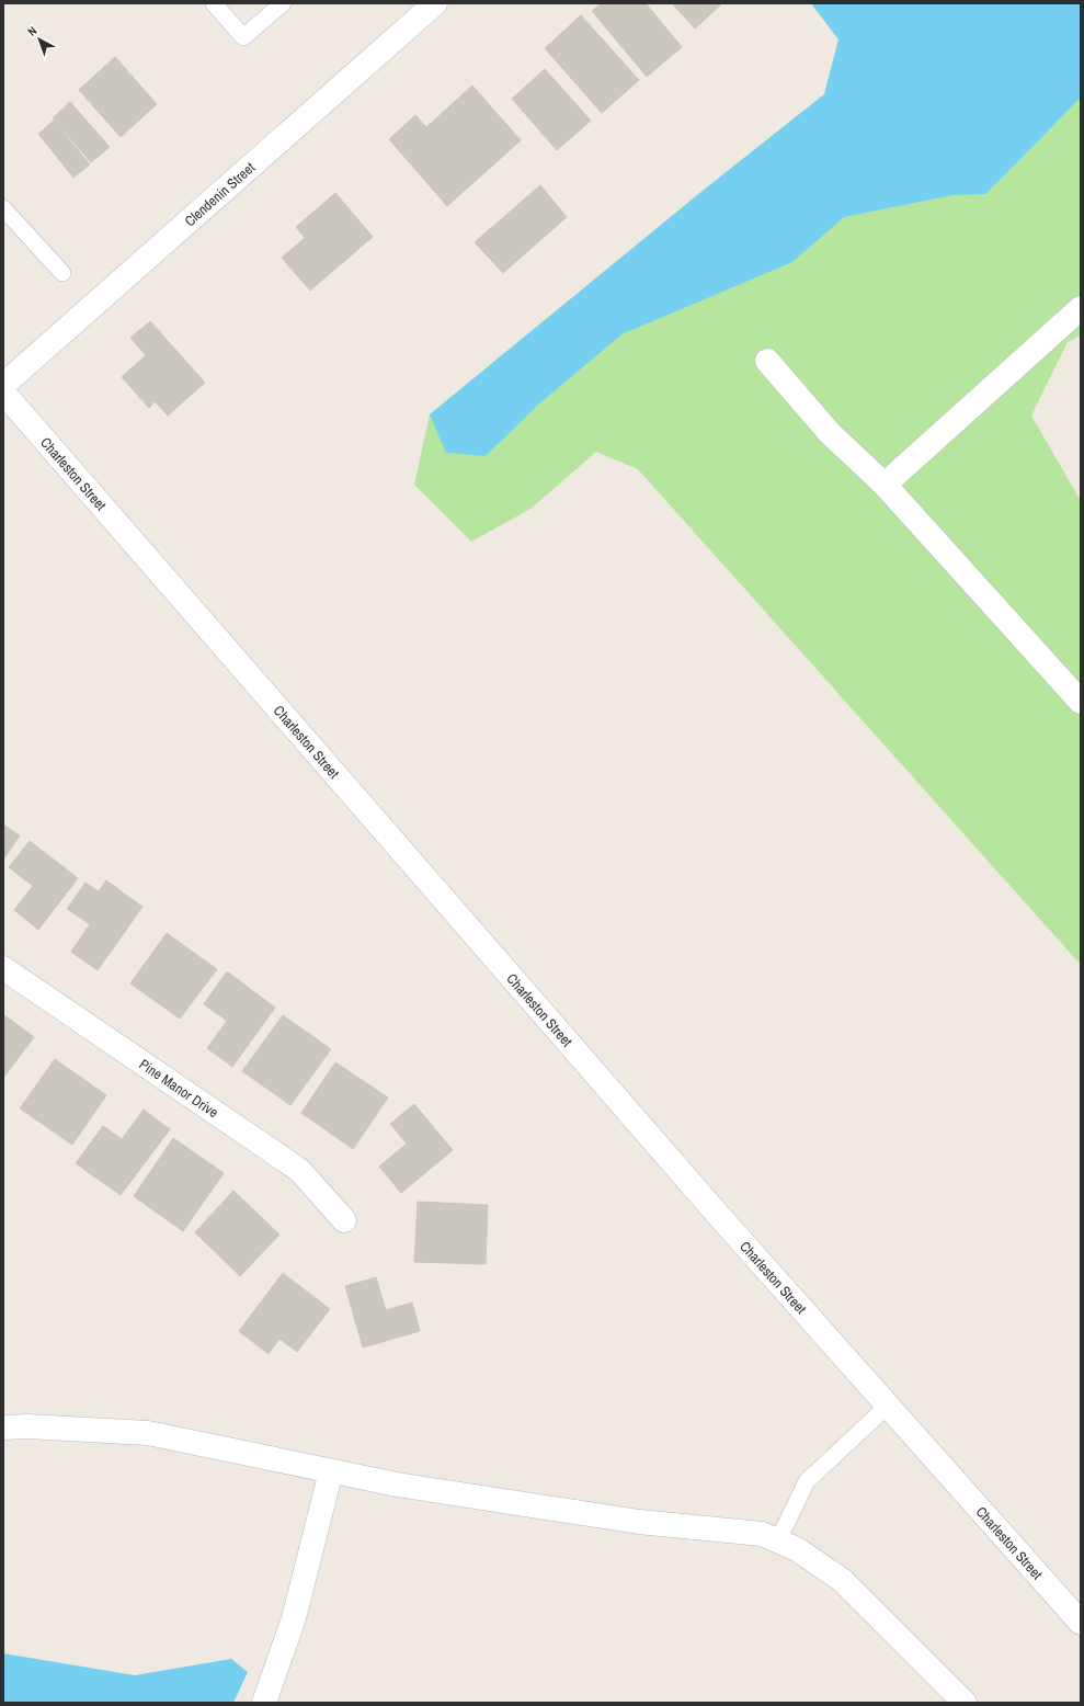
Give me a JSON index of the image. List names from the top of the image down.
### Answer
{
  "streets": {
    "street": ["Clendenin Street", "Charleston Street", "Pine Manor Drive"]
  },
  "north": "top left"
}
